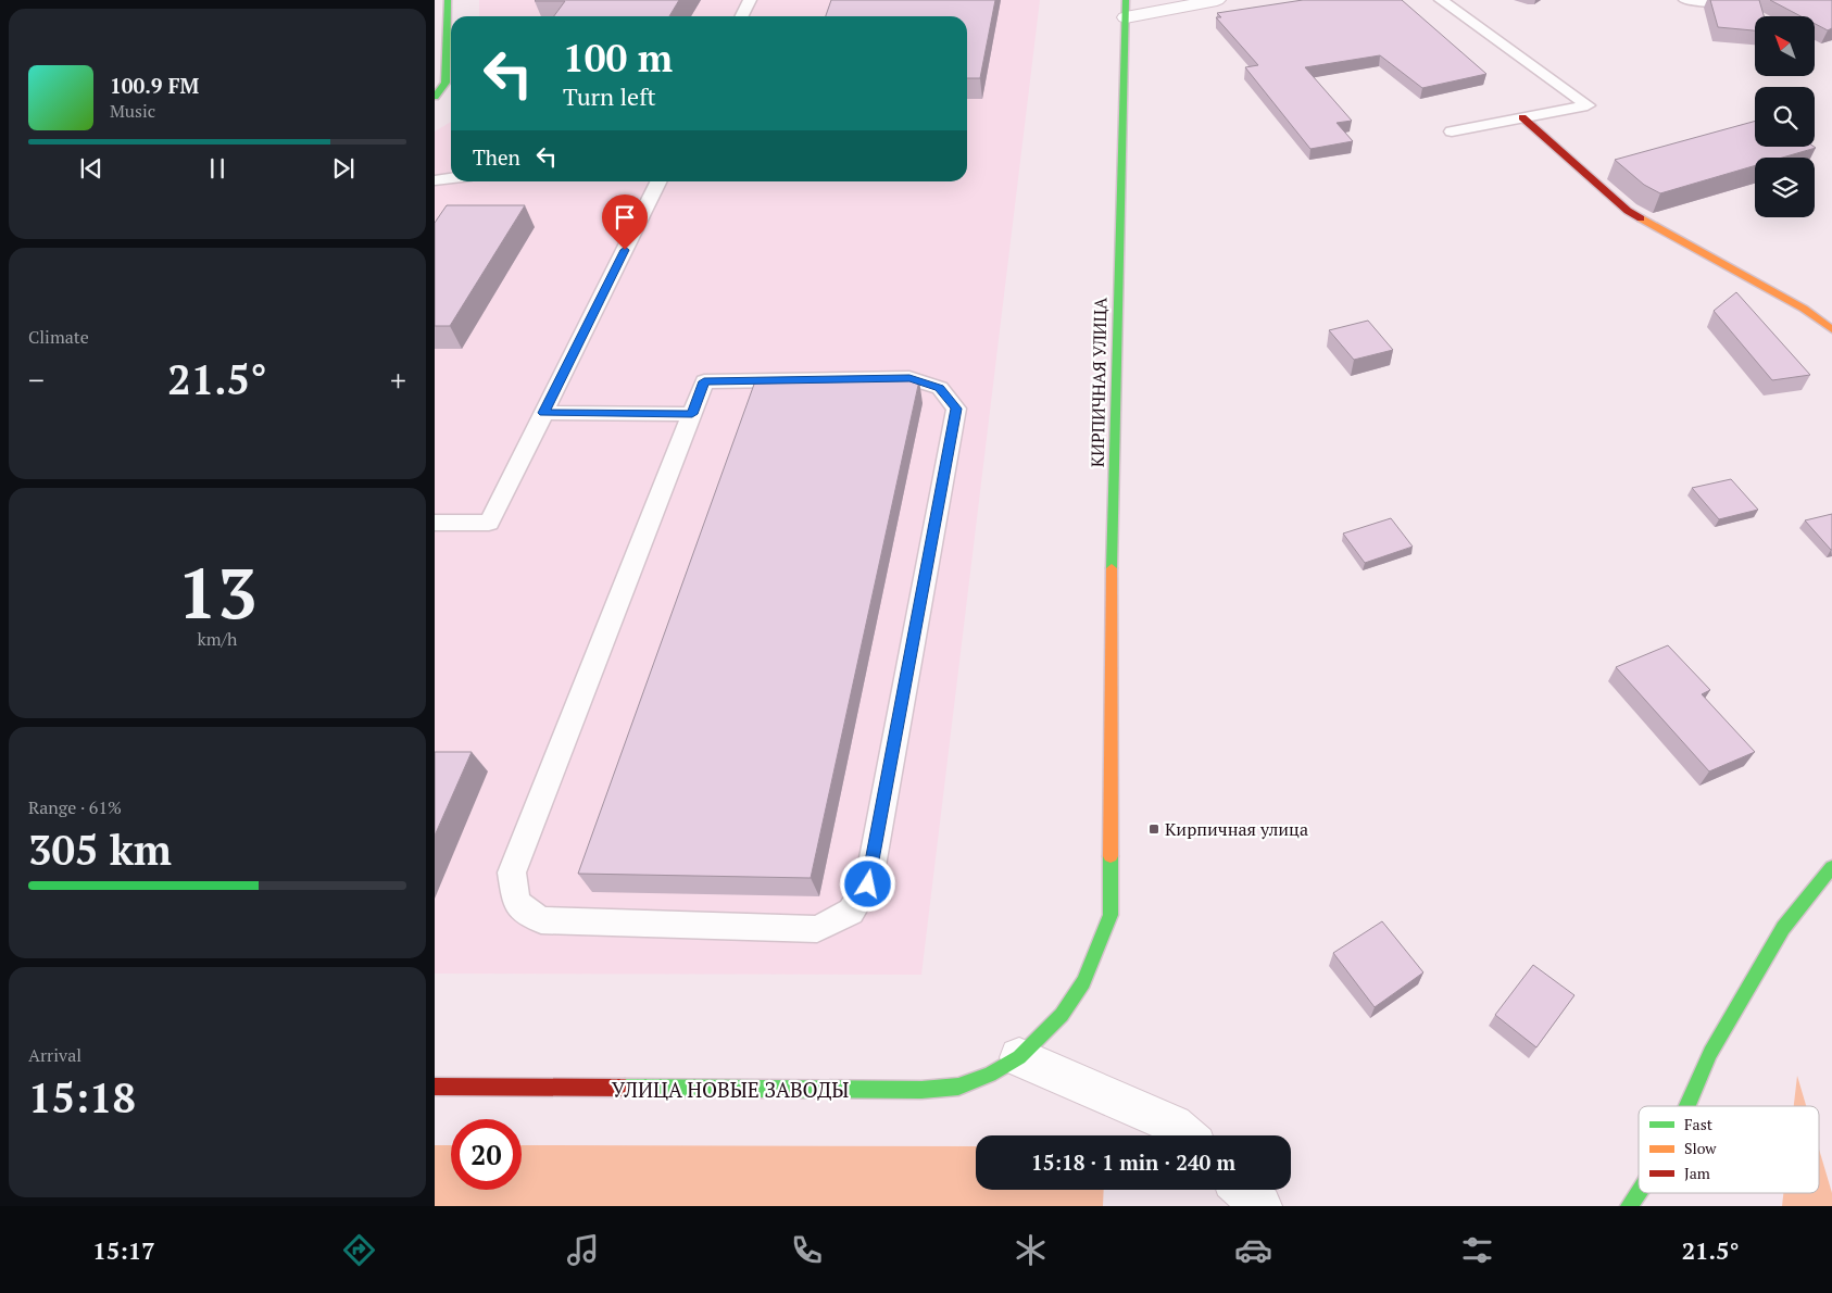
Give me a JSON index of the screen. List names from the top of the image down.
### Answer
{
  "streets": {
    "street": ["КИРПИЧНАЯ УЛИЦА", "УЛИЦА НОВЫЕ ЗАВОДЫ"]
  },
  "crossings": [
    ["КИРПИЧНАЯ УЛИЦА", "УЛИЦА НОВЫЕ ЗАВОДЫ"]
  ],
  "places": {
    "transit": ["Кирпичная улица"]
  },
  "legend": ["Fast", "Slow", "Jam"],
  "north": "top left",
  "page": {
    "turn": ["100 m", "Turn left"],
    "song": ["100.9 FM", "Music"],
    "then": "Then",
    "tile": [
      "Climate",
      ["13", "km/h"],
      ["Range · 61%", "305 km"],
      ["Arrival", "15:18"]
    ],
    "heat": ["−", "21.5°", "+"],
    "limit": "20",
    "trip": "15:18 · 1 min · 240 m",
    "tabs": ["15:17", "21.5°"]
  }
}
